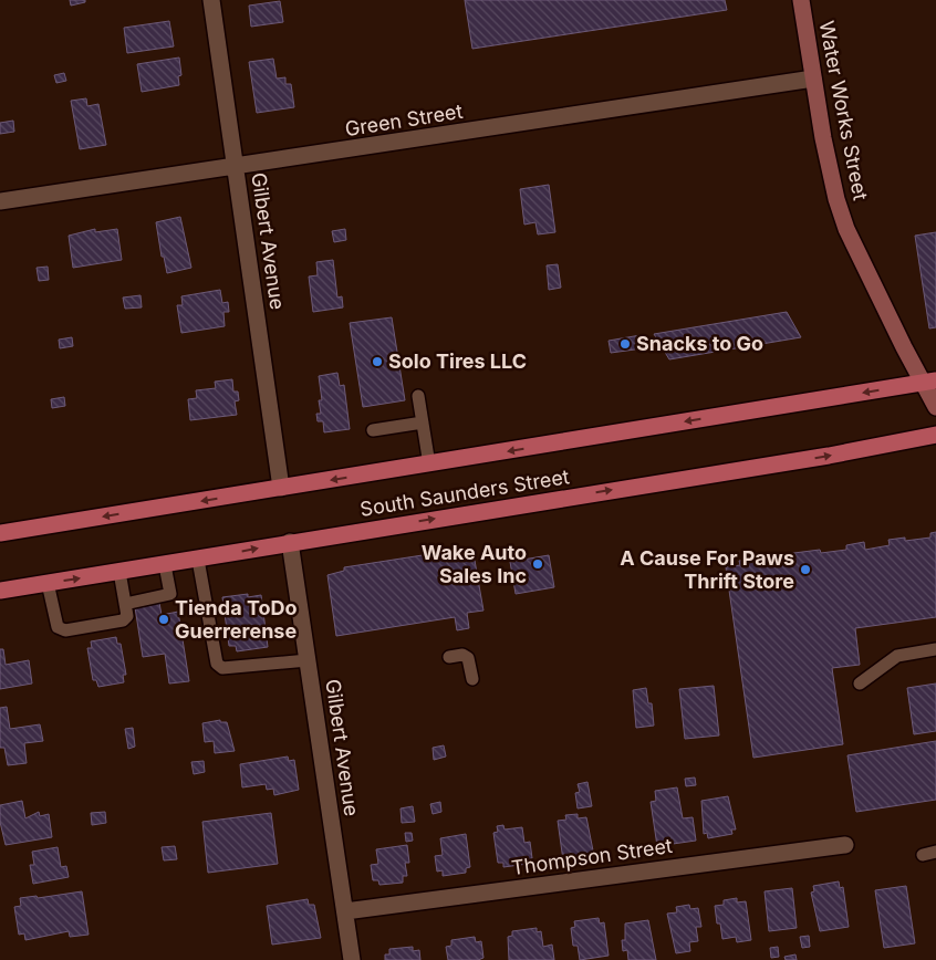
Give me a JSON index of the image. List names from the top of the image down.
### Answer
{
  "streets": {
    "main road": ["South Saunders Street"],
    "street": [
      "Water Works Street",
      "Green Street",
      "Gilbert Avenue",
      "Thompson Street"
    ]
  },
  "crossings": [
    ["Water Works Street", "Green Street"],
    ["Water Works Street", "South Saunders Street"],
    ["Green Street", "Gilbert Avenue"],
    ["Gilbert Avenue", "South Saunders Street"],
    ["Gilbert Avenue", "Thompson Street"]
  ],
  "places": [
    "Snacks to Go",
    "Solo Tires LLC",
    "Wake Auto Sales Inc",
    "A Cause For Paws Thrift Store",
    "Tienda ToDo Guerrerense"
  ]
}
